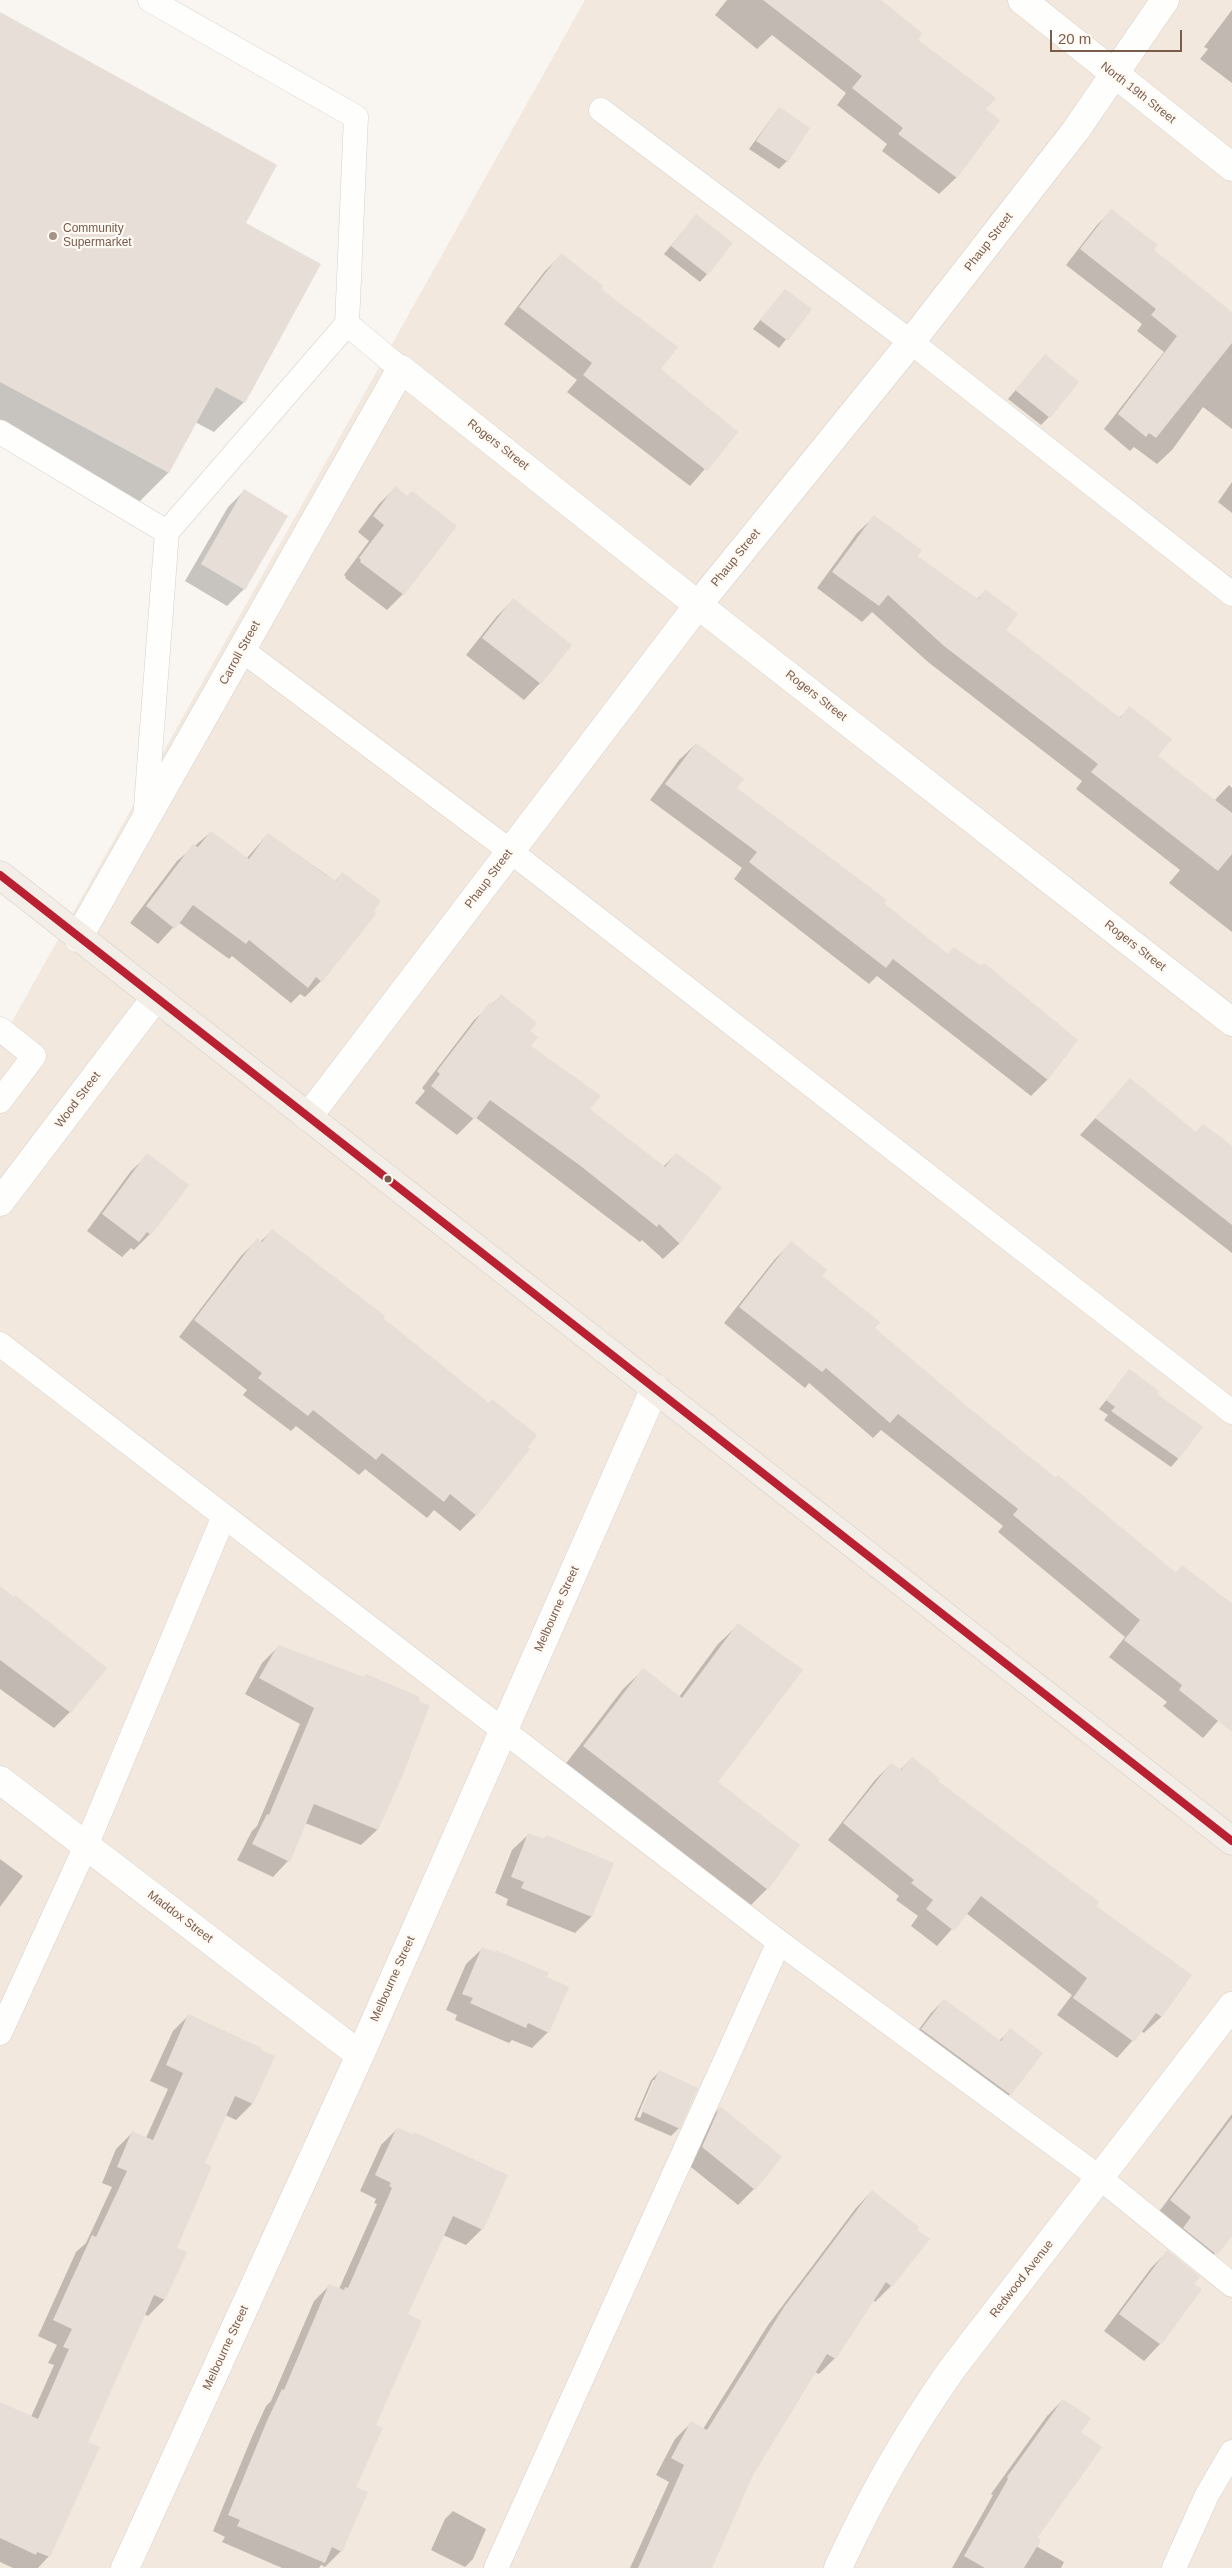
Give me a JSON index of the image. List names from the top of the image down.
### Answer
{
  "streets": {
    "street": [
      "North 19th Street",
      "Phaup Street",
      "Rogers Street",
      "Carroll Street",
      "Wood Street",
      "Melbourne Street",
      "Maddox Street",
      "Redwood Avenue"
    ]
  },
  "crossings": [
    ["North 19th Street", "Phaup Street"],
    ["Phaup Street", "Rogers Street"],
    ["Rogers Street", "Carroll Street"],
    ["Melbourne Street", "Maddox Street"]
  ],
  "places": ["Community Supermarket"],
  "scale_bar": "20 m"
}
